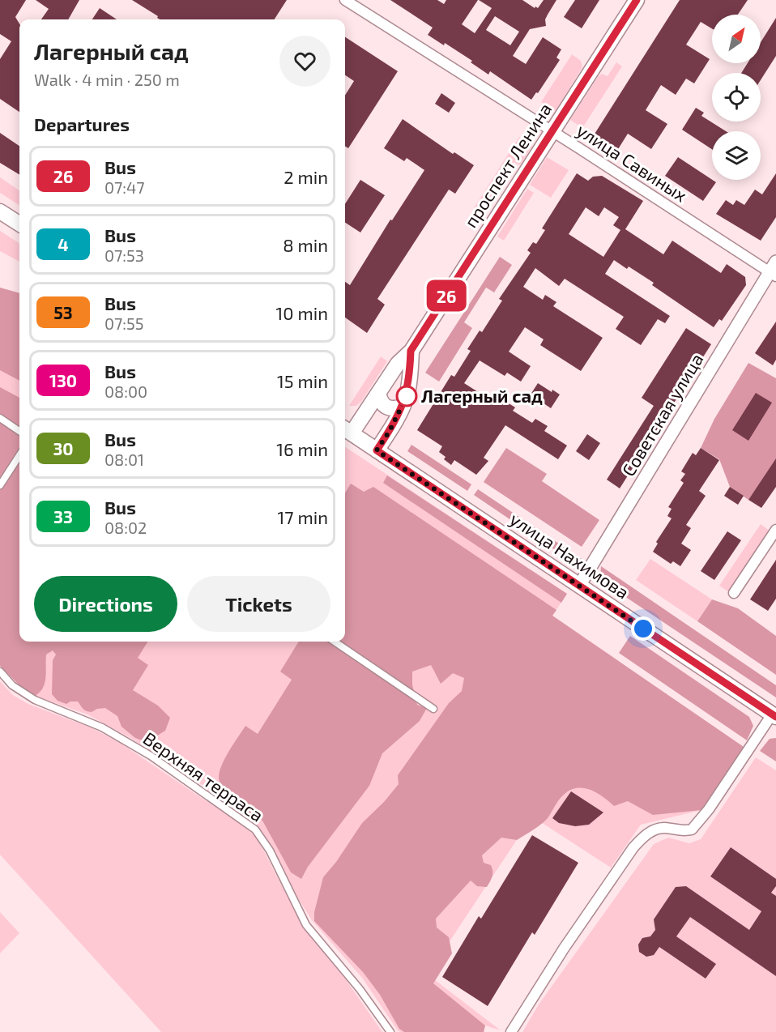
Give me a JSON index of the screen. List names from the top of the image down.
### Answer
{
  "streets": {
    "main road": ["проспект Ленина", "улица Нахимова"],
    "street": ["улица Савиных", "Советская улица", "Верхняя терраса"]
  },
  "crossings": [
    ["улица Савиных", "проспект Ленина"],
    ["улица Савиных", "Советская улица"],
    ["проспект Ленина", "улица Нахимова"],
    ["Советская улица", "улица Нахимова"]
  ],
  "places": ["Лагерный сад"],
  "lines": ["bus line 26"],
  "north": "top right",
  "page": {
    "on_map": "26",
    "heading": [
      ["Лагерный сад", "Walk · 4 min · 250 m"],
      "Departures"
    ],
    "list": [
      {
        "mark": "26",
        "name": "Bus",
        "note": "07:47",
        "value": "2 min"
      },
      {
        "mark": "4",
        "name": "Bus",
        "note": "07:53",
        "value": "8 min"
      },
      {
        "mark": "53",
        "name": "Bus",
        "note": "07:55",
        "value": "10 min"
      },
      {
        "mark": "130",
        "name": "Bus",
        "note": "08:00",
        "value": "15 min"
      },
      {
        "mark": "30",
        "name": "Bus",
        "note": "08:01",
        "value": "16 min"
      },
      {
        "mark": "33",
        "name": "Bus",
        "note": "08:02",
        "value": "17 min"
      }
    ],
    "buttons": ["Directions", "Tickets"]
  }
}
